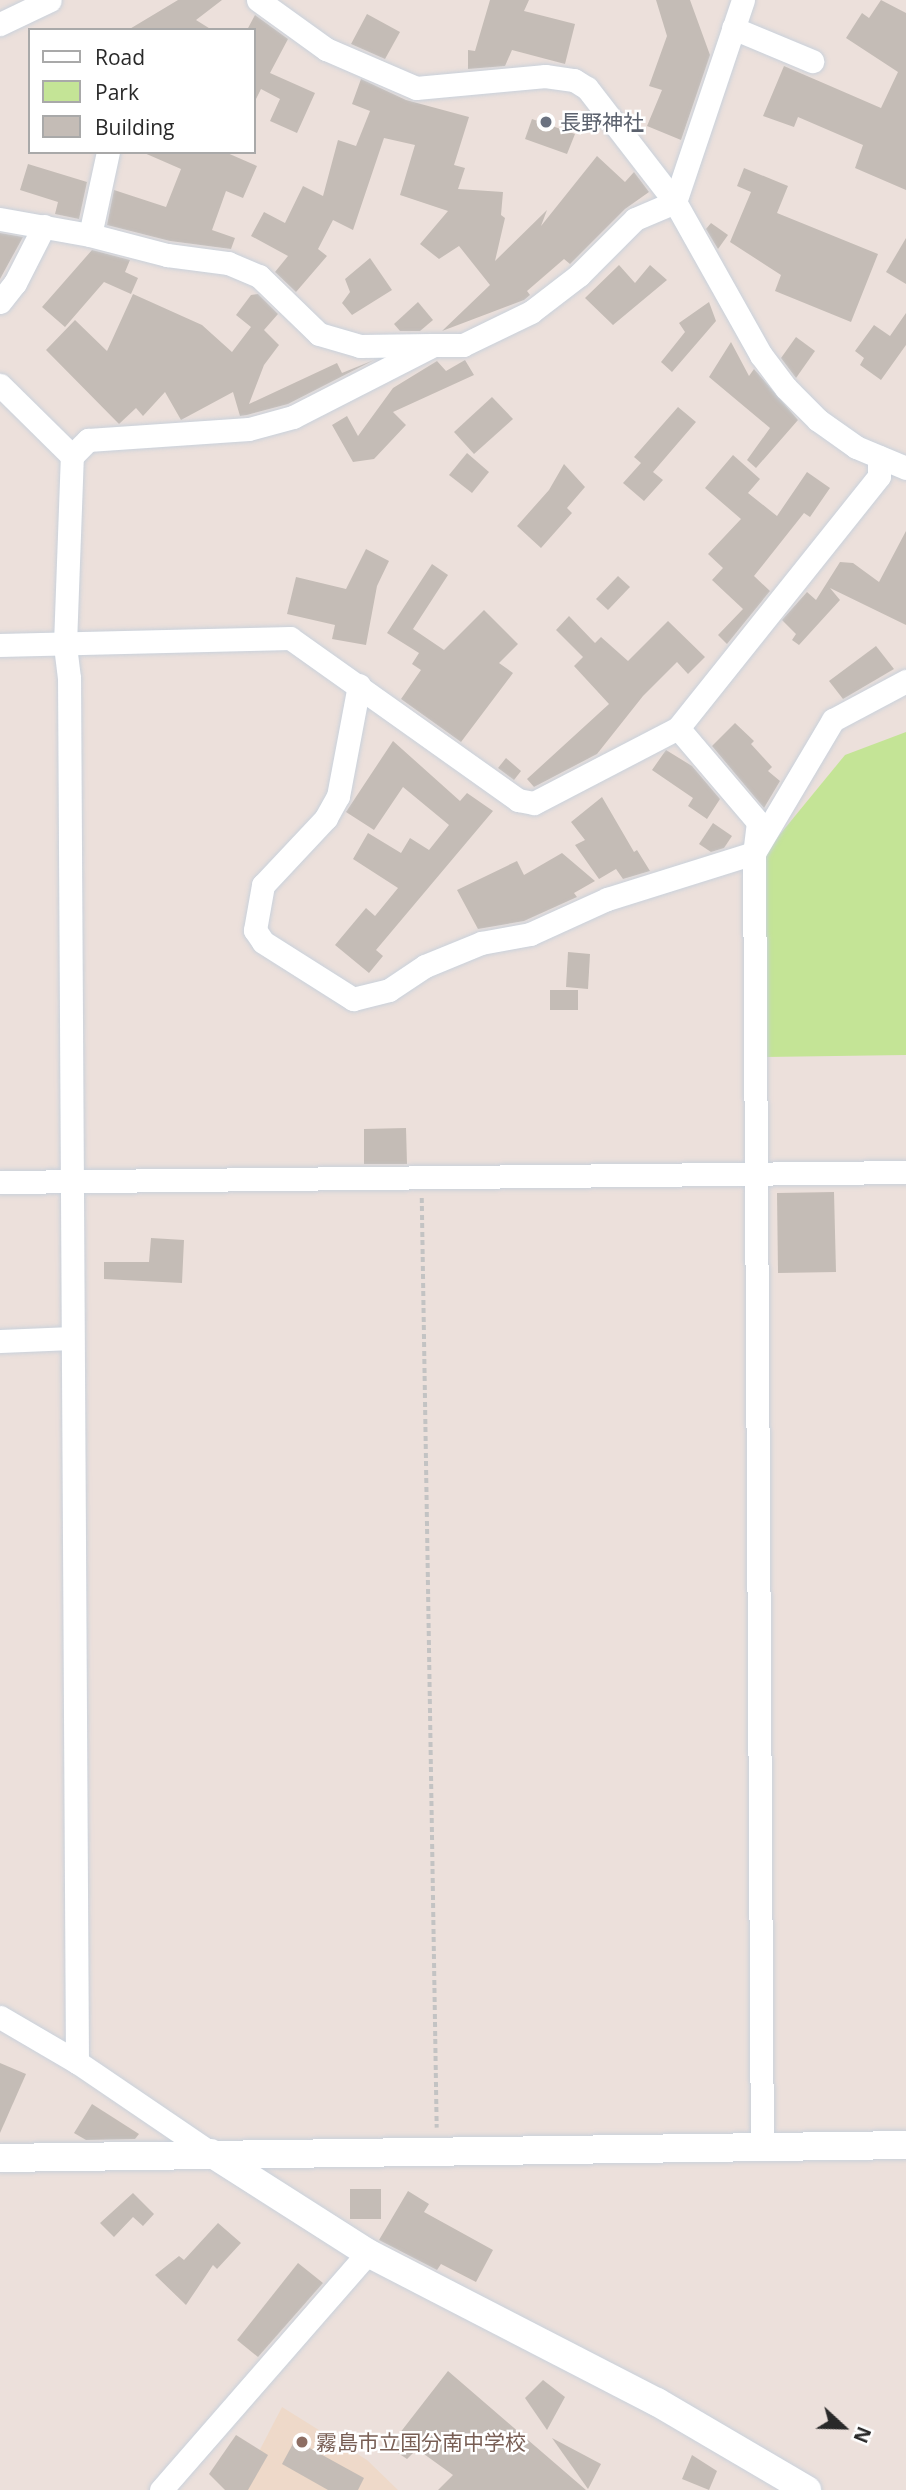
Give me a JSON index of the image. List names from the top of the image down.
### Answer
{
  "places": ["長野神社", "霧島市立国分南中学校"],
  "legend": ["Road", "Park", "Building"],
  "north": "right"
}
